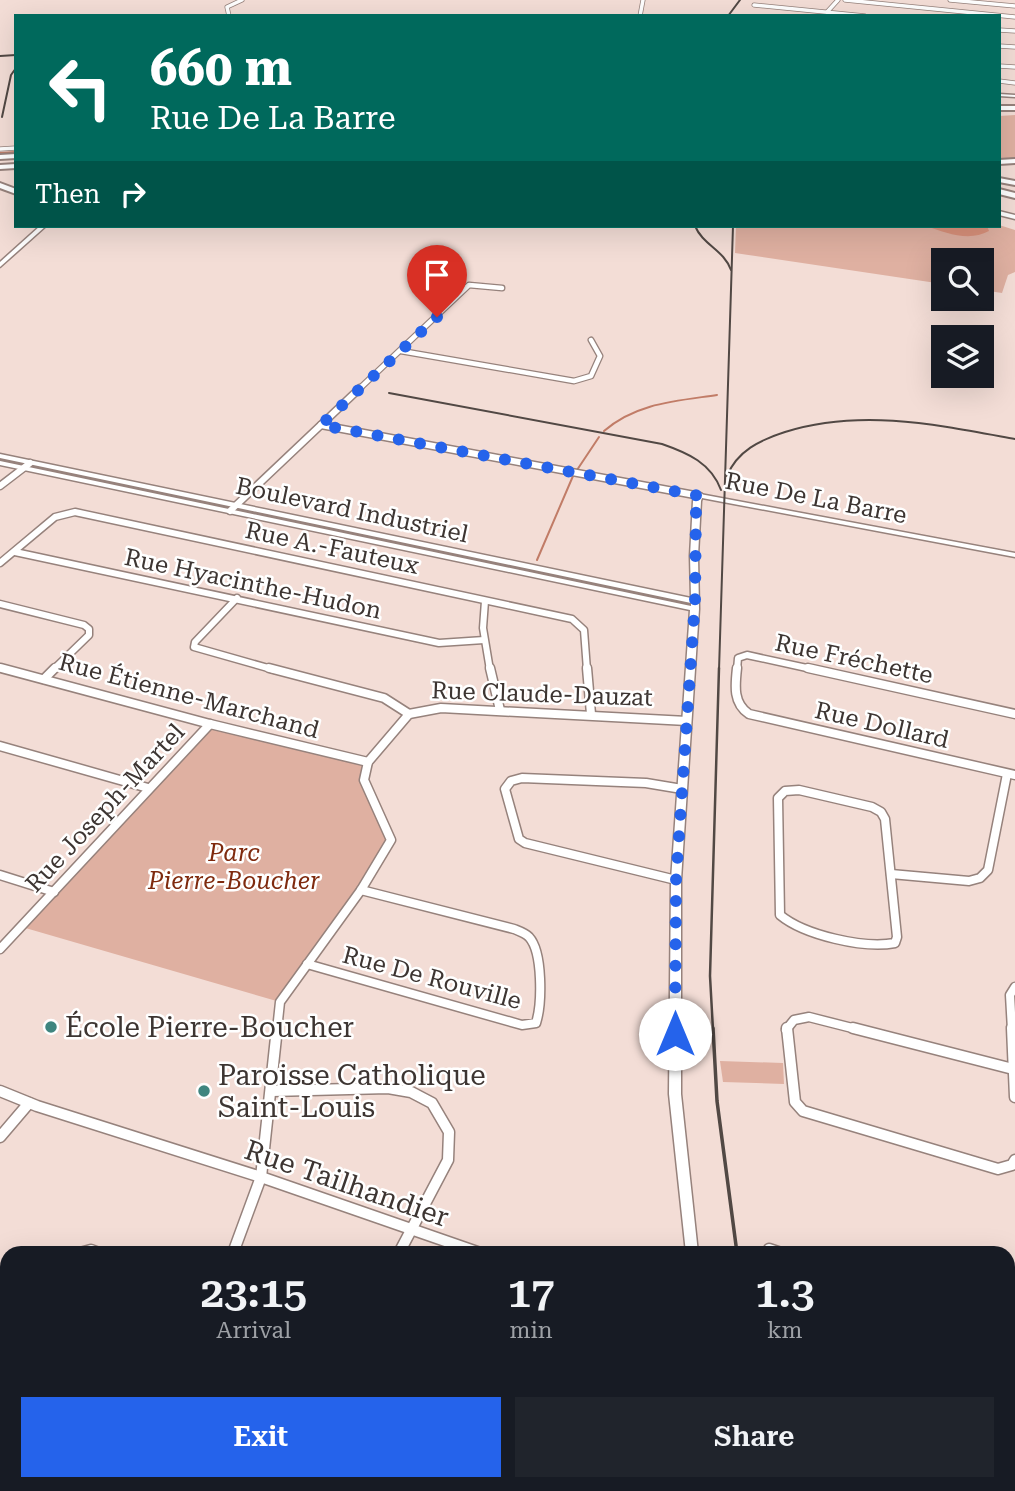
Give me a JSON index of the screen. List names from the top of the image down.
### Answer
{
  "streets": {
    "street": [
      "Rue De La Barre",
      "Boulevard Industriel",
      "Rue A.-Fauteux",
      "Rue Hyacinthe-Hudon",
      "Rue Fréchette",
      "Rue Claude-Dauzat",
      "Rue Étienne-Marchand",
      "Rue Dollard",
      "Rue Joseph-Martel",
      "Rue De Rouville",
      "Rue Tailhandier"
    ]
  },
  "crossings": [
    ["Rue A.-Fauteux", "Rue Hyacinthe-Hudon"],
    ["Rue A.-Fauteux", "Rue Claude-Dauzat"],
    ["Rue Fréchette", "Rue Dollard"],
    ["Rue Claude-Dauzat", "Rue Étienne-Marchand"],
    ["Rue Étienne-Marchand", "Rue Joseph-Martel"]
  ],
  "parks": ["Parc Pierre-Boucher"],
  "places": ["École Pierre-Boucher", "Paroisse Catholique Saint-Louis"],
  "page": {
    "turn": ["660 m", "Rue De La Barre"],
    "then": "Then",
    "eta": [
      "23:15",
      "Arrival",
      "17",
      "min",
      "1.3",
      "km"
    ],
    "buttons": ["Exit", "Share"]
  }
}
